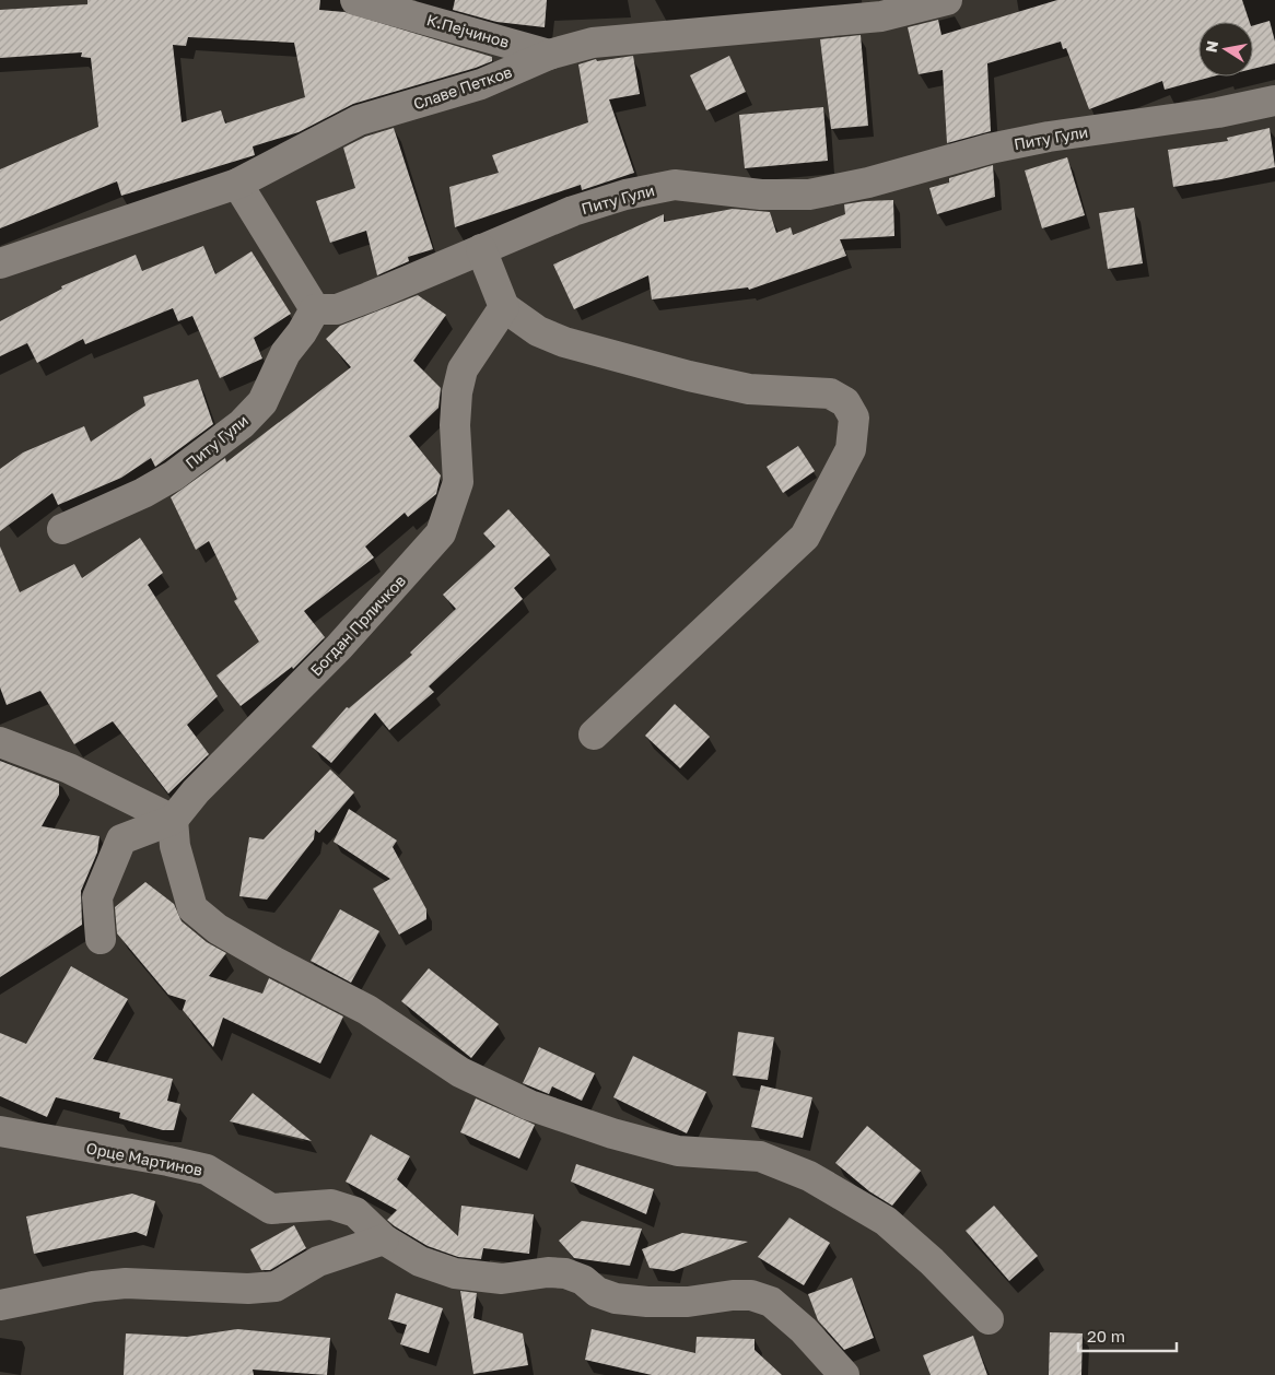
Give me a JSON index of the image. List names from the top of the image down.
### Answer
{
  "streets": {
    "street": [
      "К.Пејчинов",
      "Славе Петков",
      "Питу Гули",
      "Богдан Прличков",
      "Орце Мартинов"
    ]
  },
  "crossings": [
    ["К.Пејчинов", "Славе Петков"]
  ],
  "scale_bar": "20 m",
  "north": "left"
}
